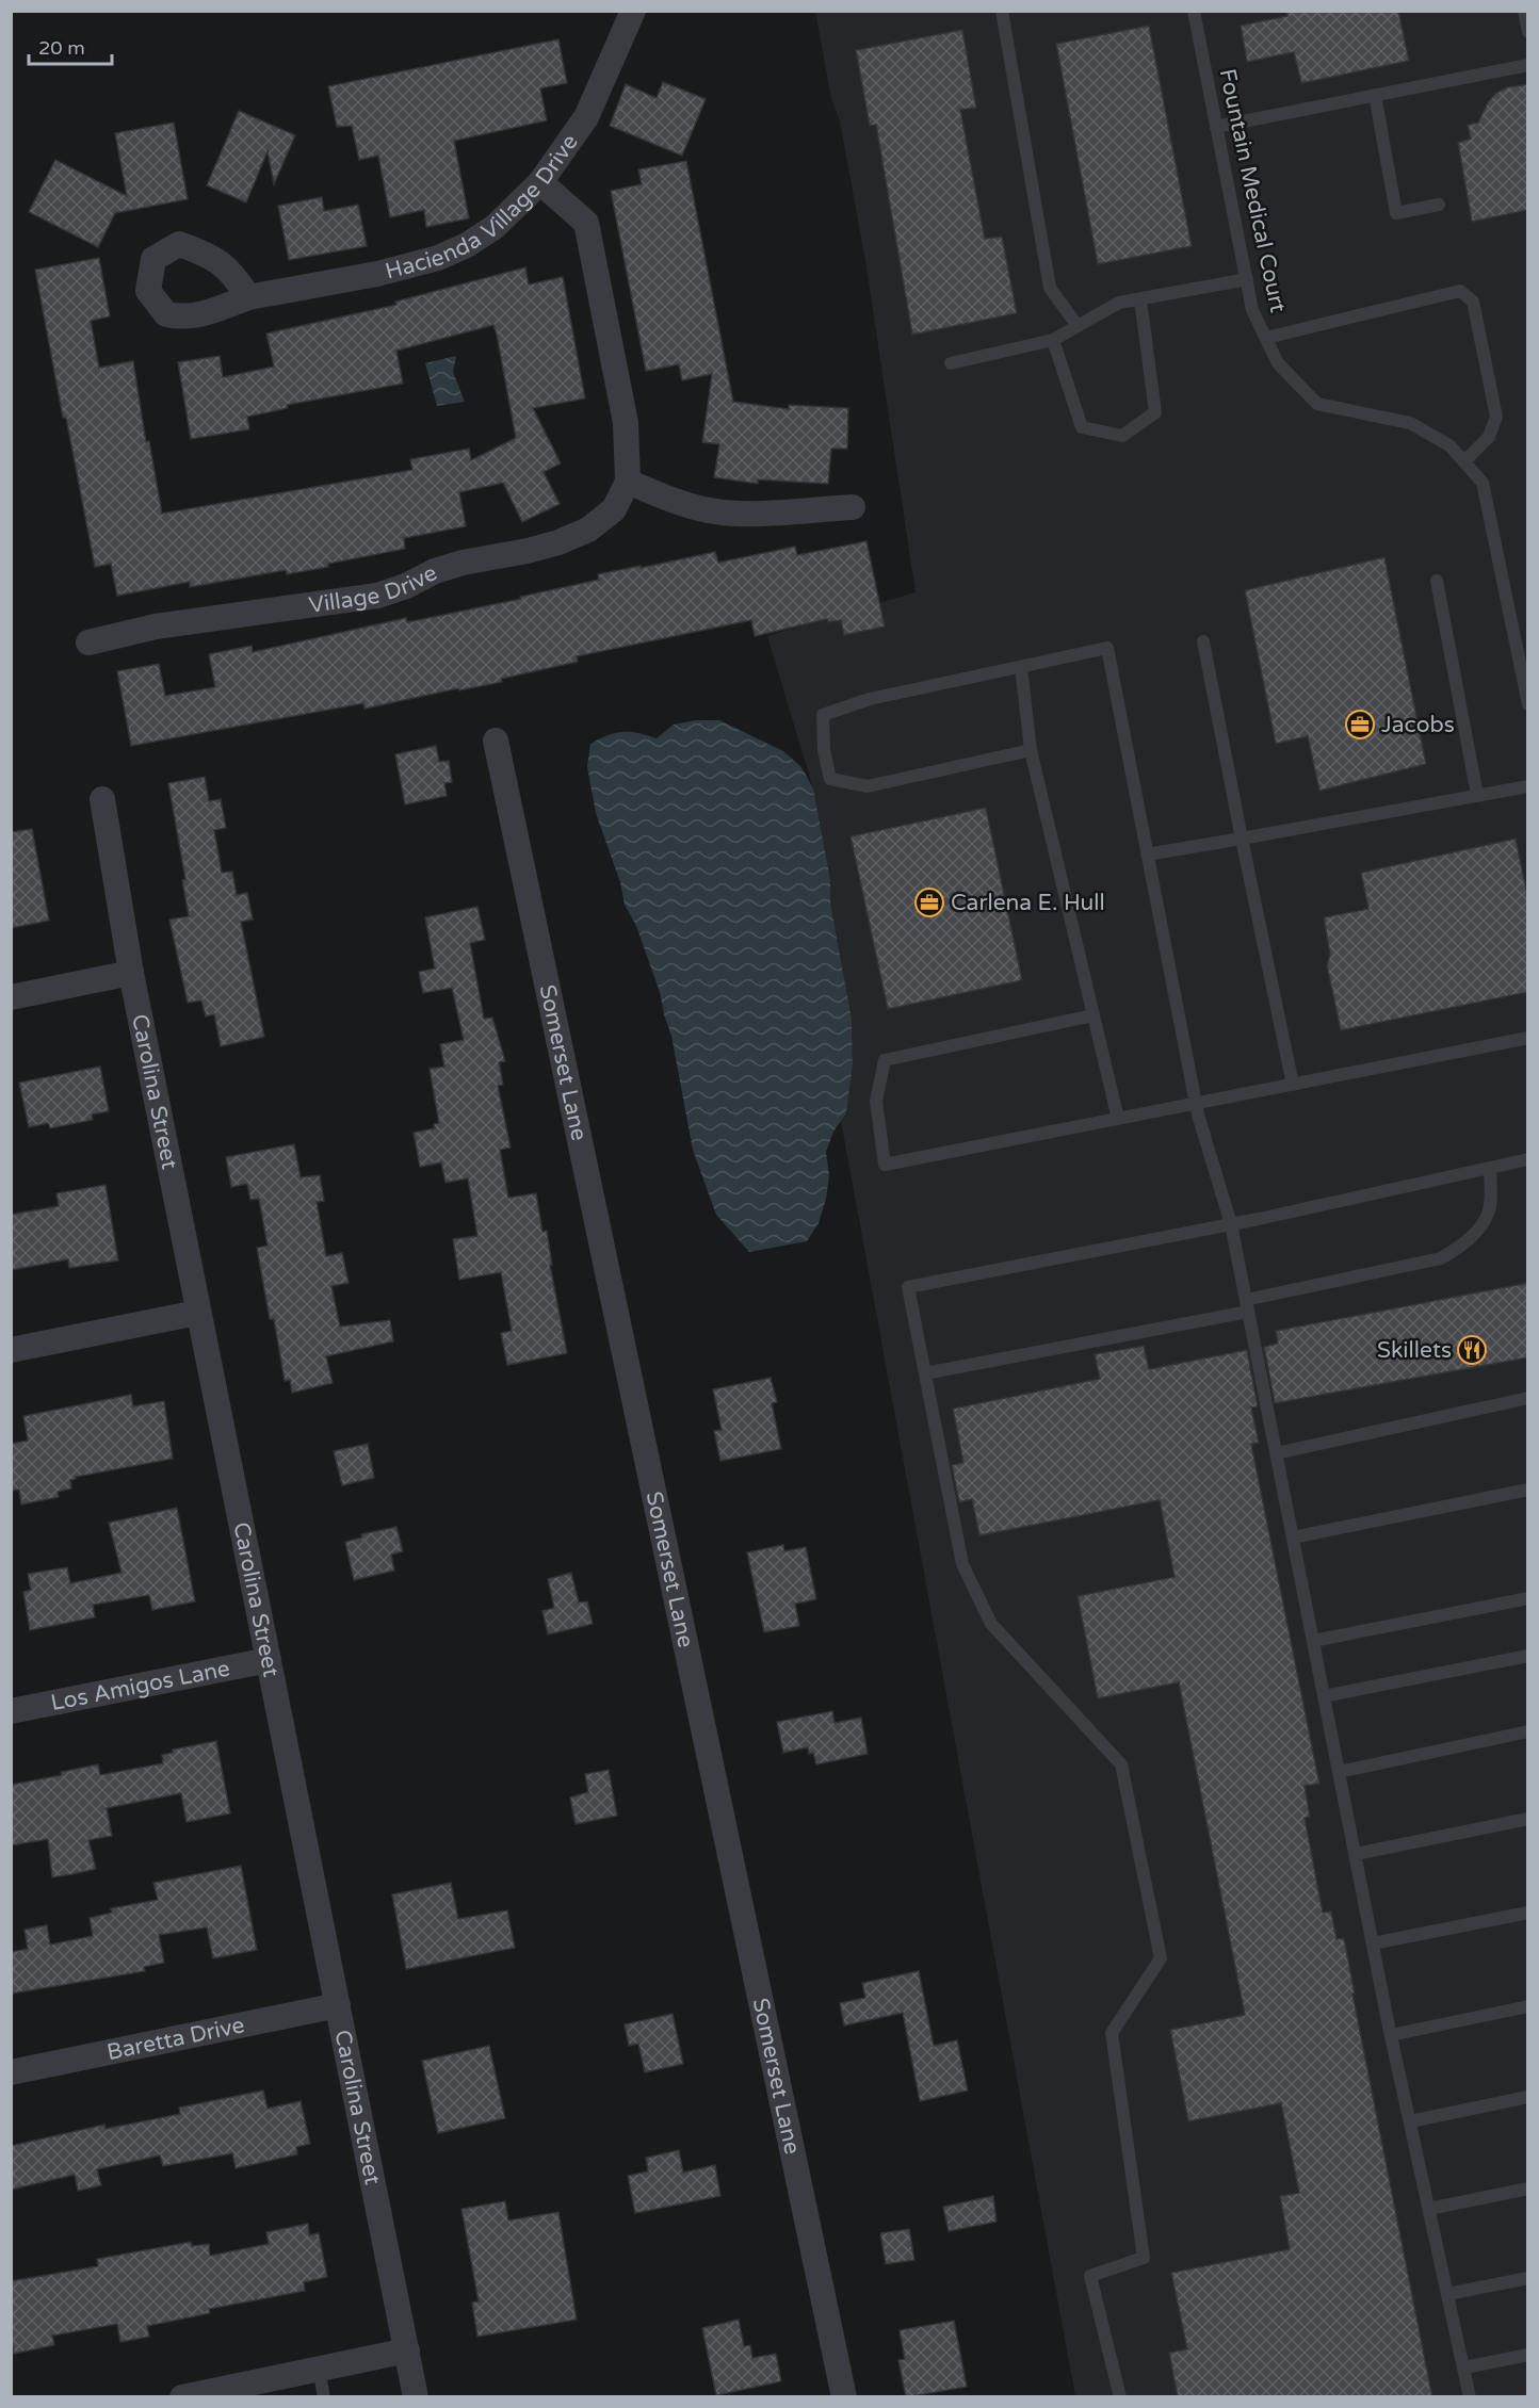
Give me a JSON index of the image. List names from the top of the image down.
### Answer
{
  "streets": {
    "street": [
      "Hacienda Village Drive",
      "Village Drive",
      "Somerset Lane",
      "Carolina Street",
      "Los Amigos Lane",
      "Baretta Drive"
    ],
    "lane": ["Fountain Medical Court"]
  },
  "crossings": [
    ["Hacienda Village Drive", "Village Drive"],
    ["Carolina Street", "Los Amigos Lane"],
    ["Carolina Street", "Baretta Drive"]
  ],
  "places": {
    "office": ["Jacobs", "Carlena E. Hull"],
    "restaurant": ["Skillets"]
  },
  "scale_bar": "20 m"
}
